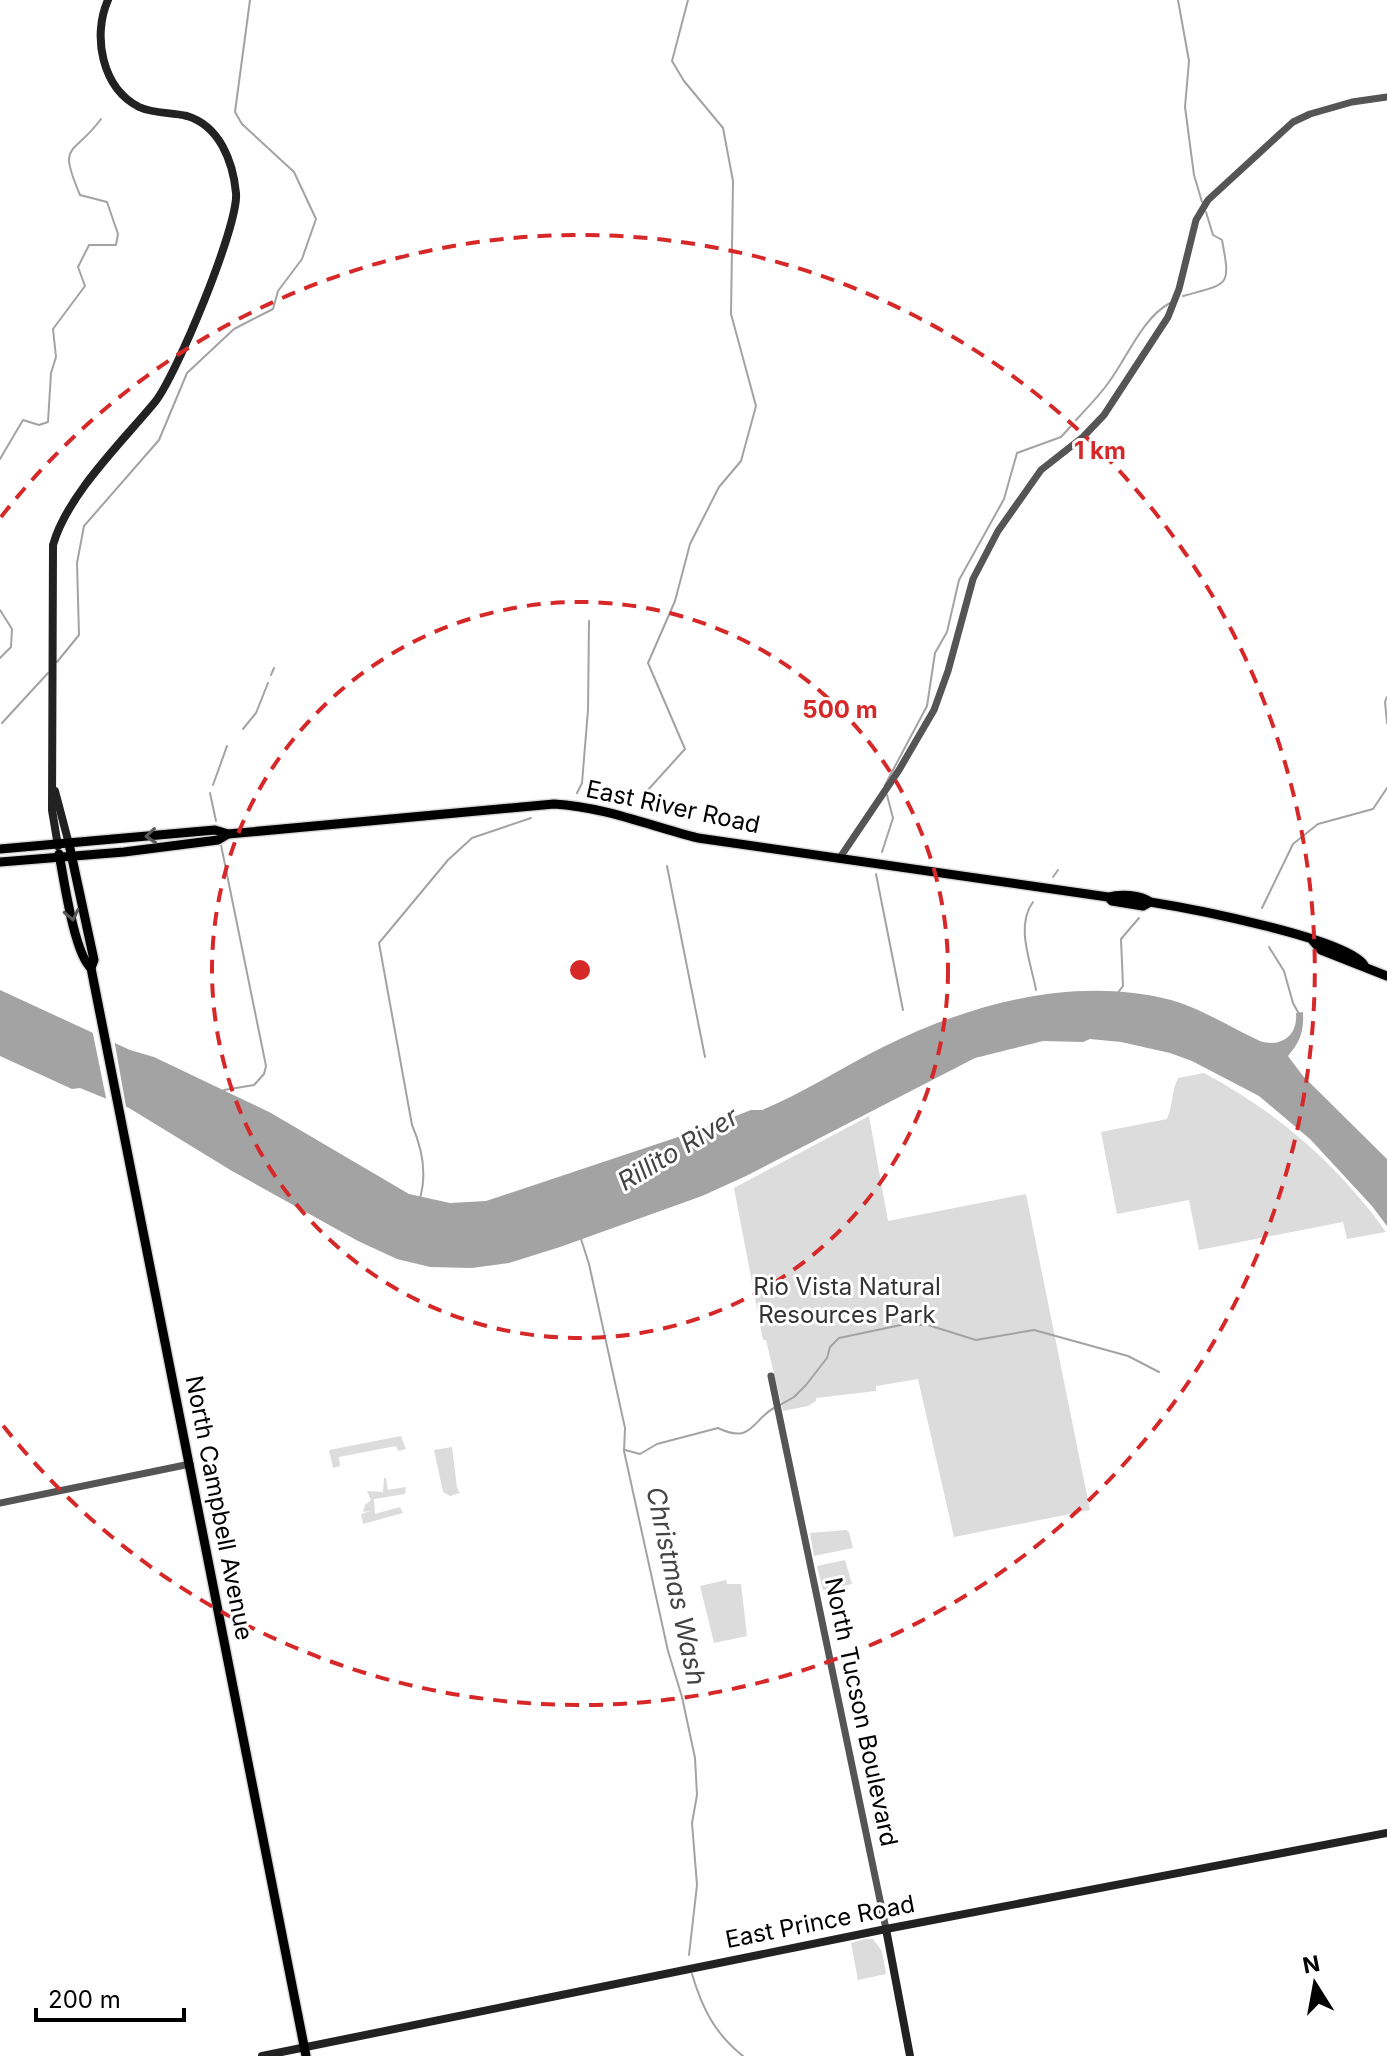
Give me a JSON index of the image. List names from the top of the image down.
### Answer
{
  "streets": {
    "main road": [
      "East River Road",
      "North Campbell Avenue",
      "North Tucson Boulevard",
      "East Prince Road"
    ]
  },
  "crossings": [
    ["East River Road", "North Campbell Avenue"],
    ["North Campbell Avenue", "East Prince Road"],
    ["North Tucson Boulevard", "East Prince Road"]
  ],
  "water": ["Rillito River", "Christmas Wash"],
  "parks": ["Rio Vista Natural Resources Park"],
  "scale_bar": "200 m",
  "north": "top",
  "rings": ["1 km", "500 m"]
}
